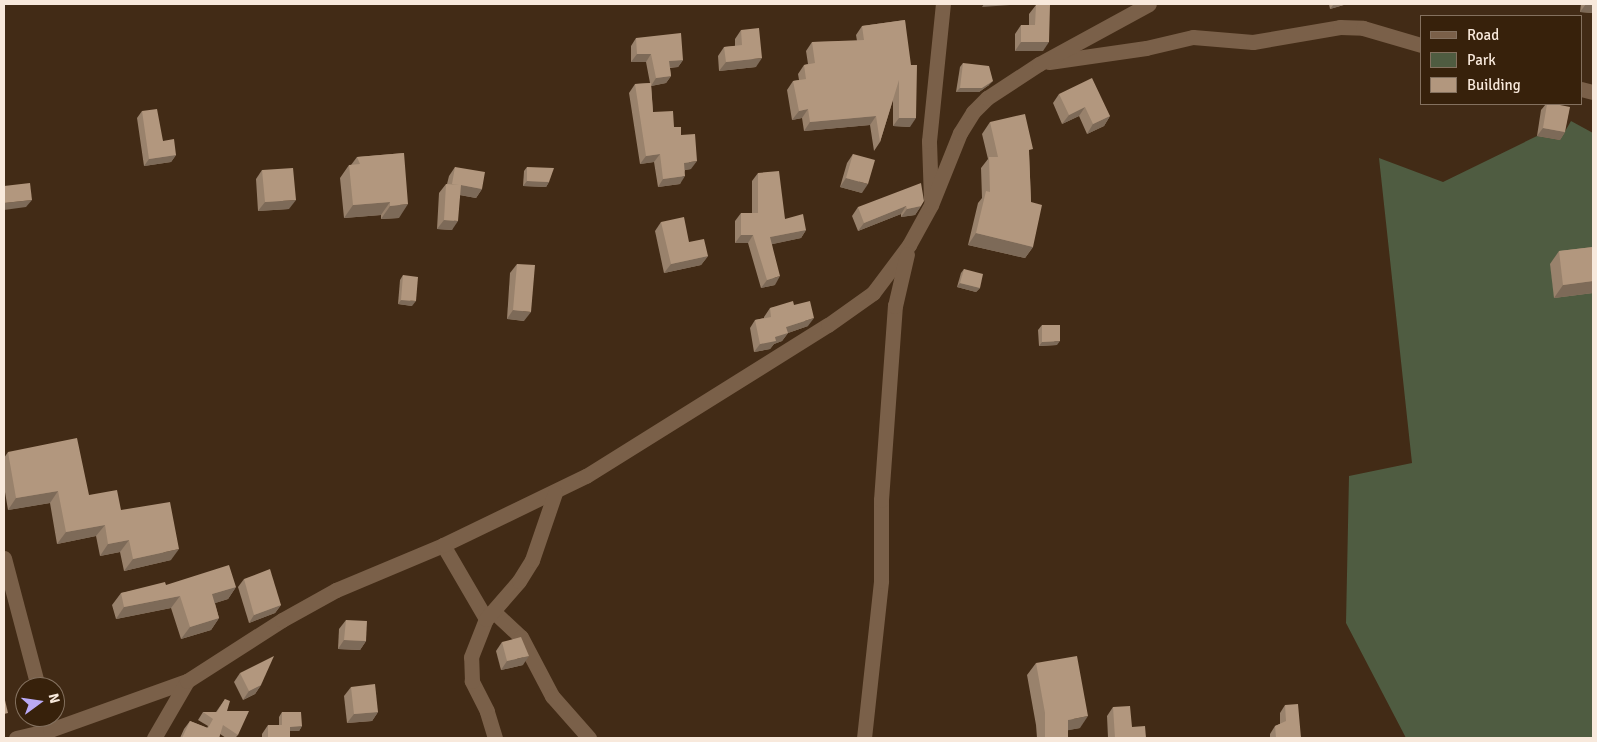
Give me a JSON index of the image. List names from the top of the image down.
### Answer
{
  "legend": ["Road", "Park", "Building"],
  "north": "right"
}
